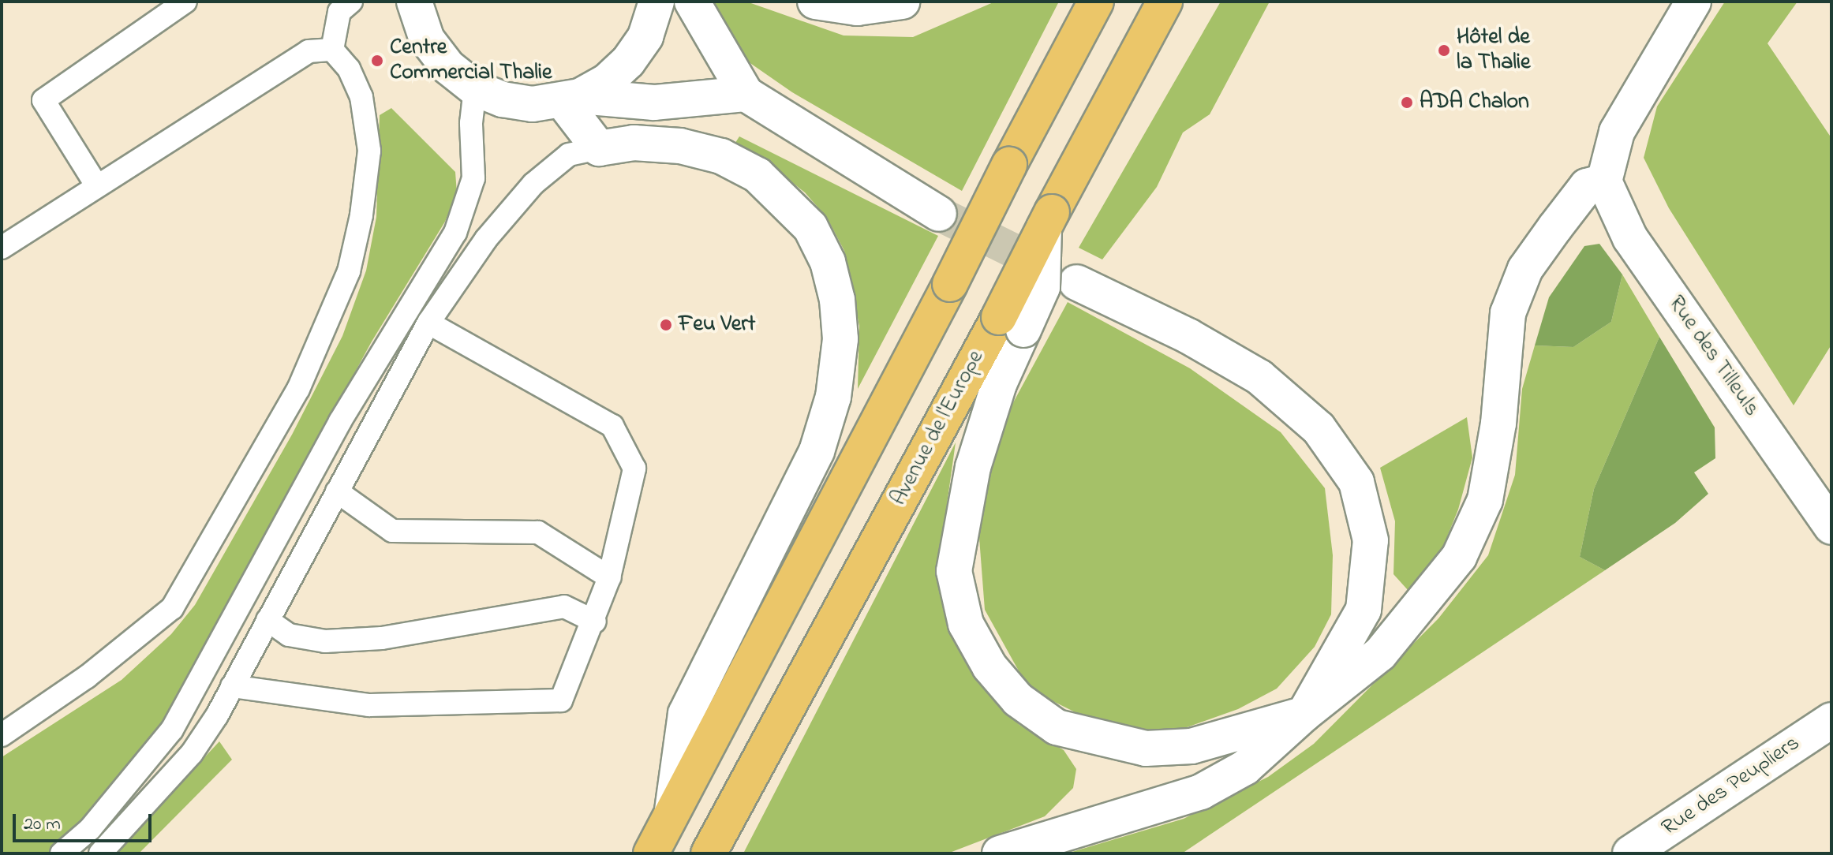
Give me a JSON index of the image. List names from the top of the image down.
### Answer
{
  "streets": {
    "main road": ["Avenue de l'Europe"],
    "street": ["Rue des Tilleuls", "Rue des Peupliers"]
  },
  "places": [
    "Hôtel de la Thalie",
    "Centre Commercial Thalie",
    "ADA Chalon",
    "Feu Vert"
  ],
  "scale_bar": "20 m"
}
